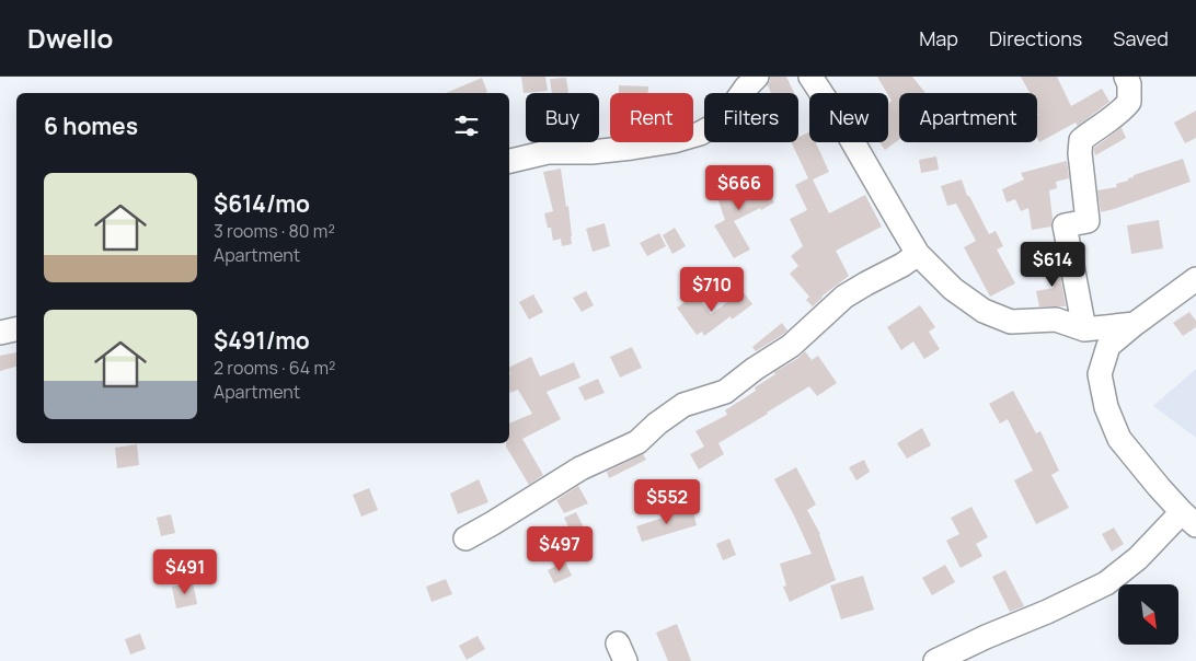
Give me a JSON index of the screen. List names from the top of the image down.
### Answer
{
  "north": "bottom right",
  "page": {
    "header": "Dwello",
    "nav": ["Map", "Directions", "Saved"],
    "chip": [
      "Buy",
      "Rent",
      "Filters",
      "New",
      "Apartment"
    ],
    "heading": "6 homes",
    "list": [
      {
        "name": "$614/mo",
        "note": "3 rooms · 80 m² · Apartment"
      },
      {
        "name": "$491/mo",
        "note": "2 rooms · 64 m² · Apartment"
      }
    ],
    "price": [
      "$666",
      "$614",
      "$710",
      "$552",
      "$497",
      "$491"
    ]
  }
}
